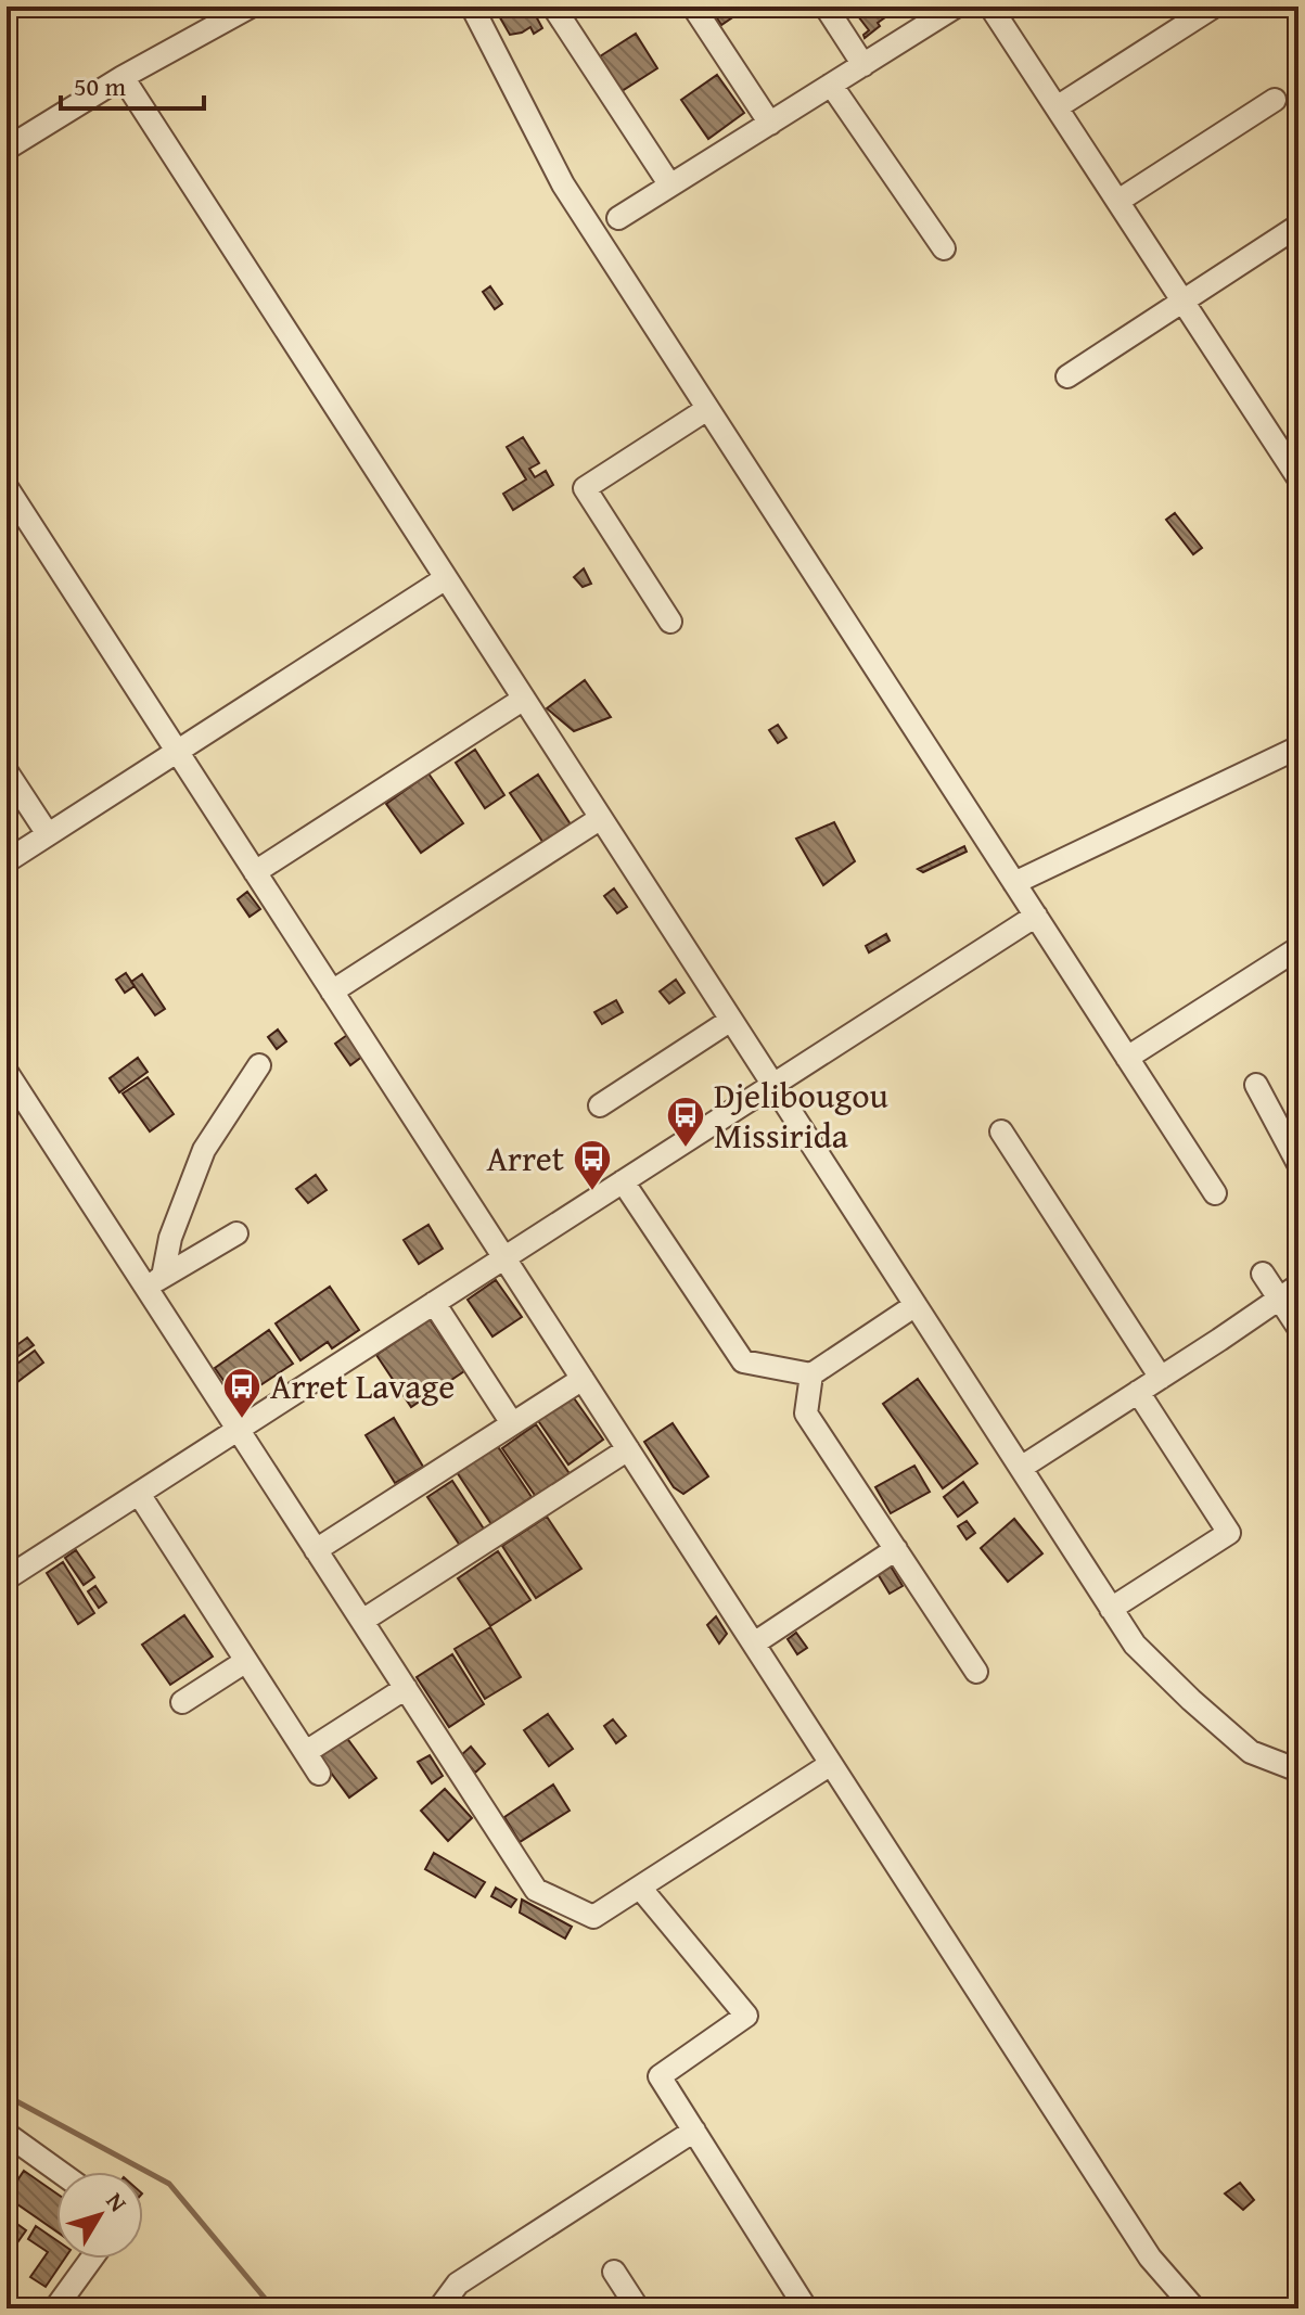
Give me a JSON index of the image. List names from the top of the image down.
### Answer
{
  "places": {
    "bus stop": ["Djelibougou Missirida", "Arret", "Arret Lavage"]
  },
  "scale_bar": "50 m",
  "north": "top right"
}
